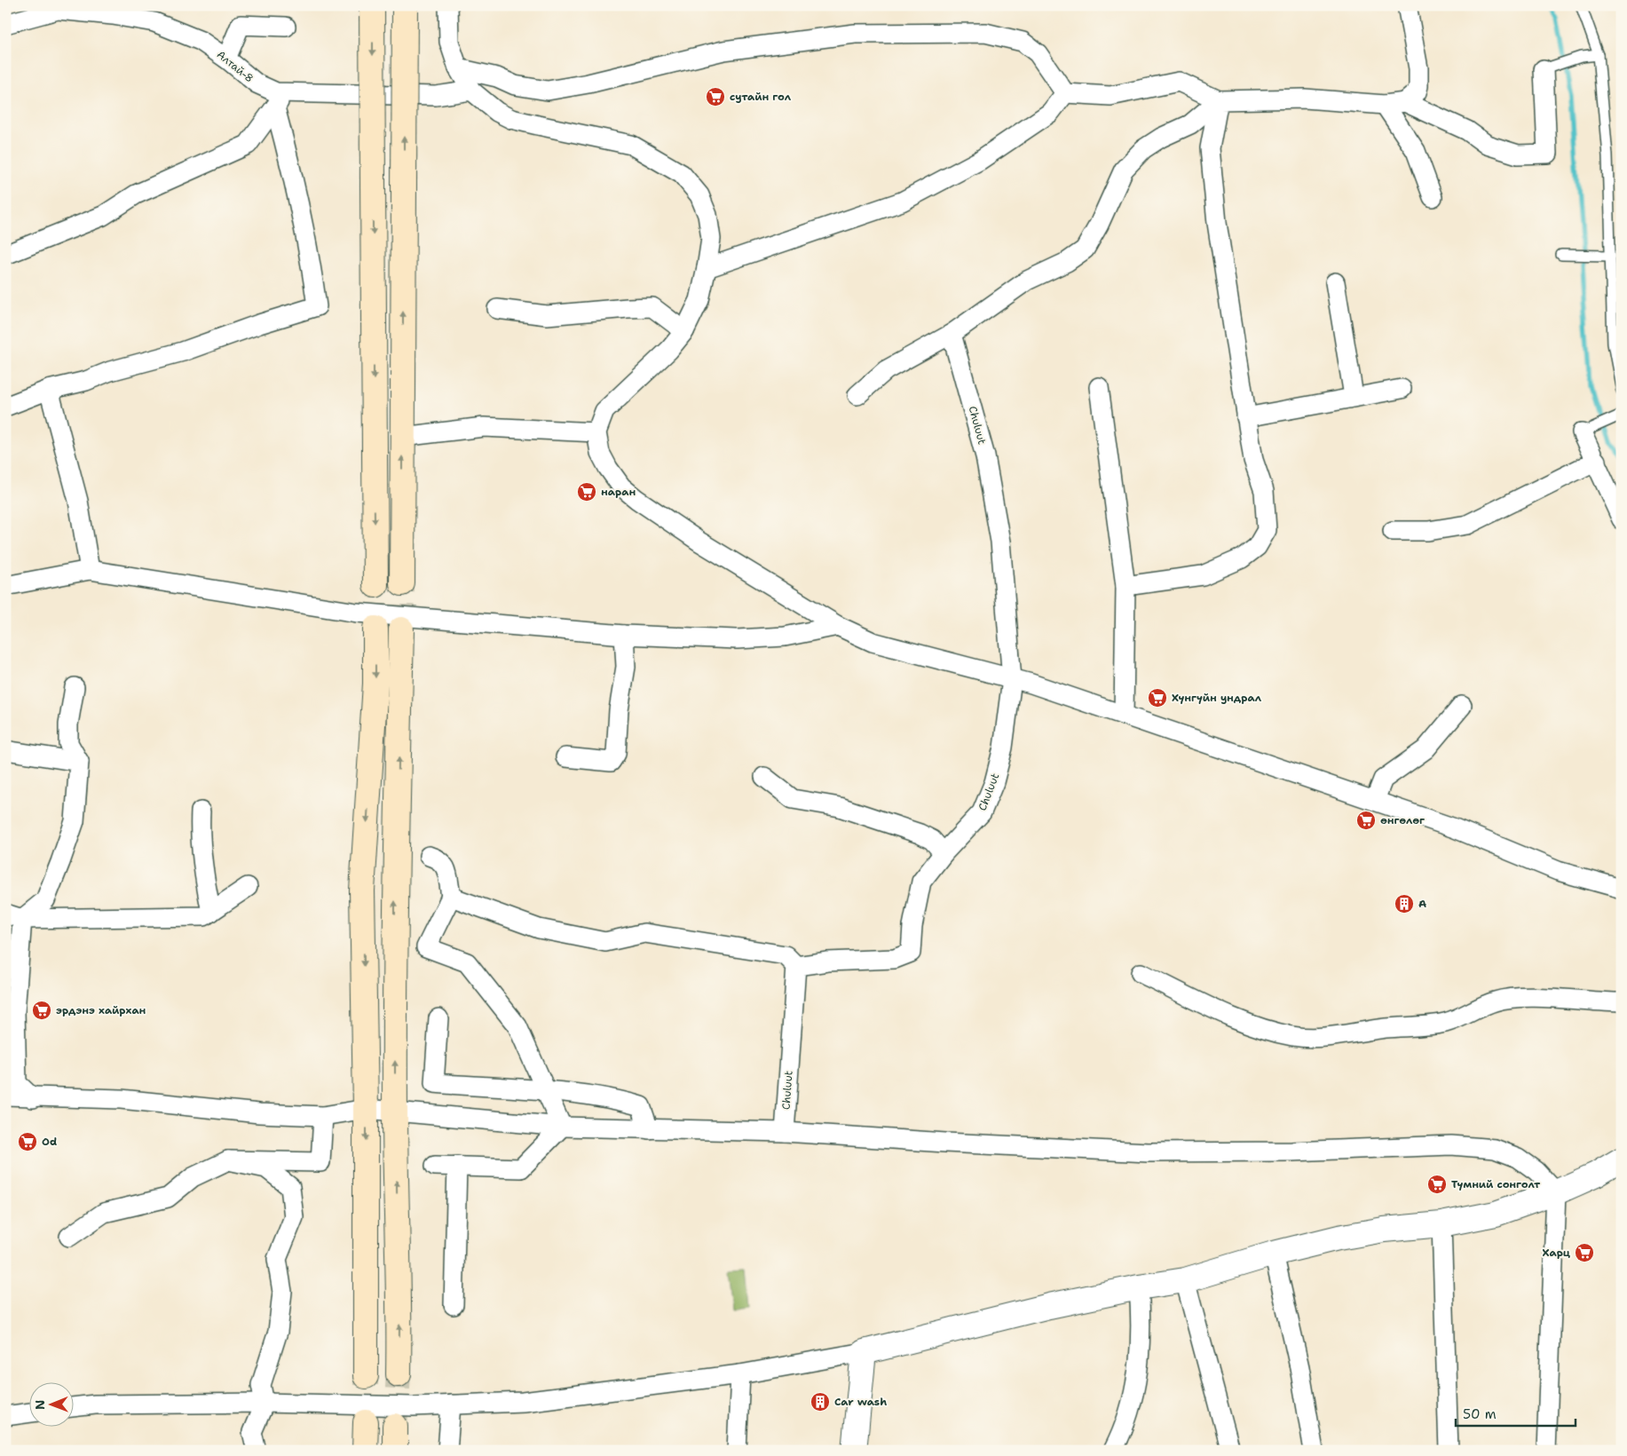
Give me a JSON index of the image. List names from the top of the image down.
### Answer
{
  "streets": {
    "street": ["Алтай-8", "Chuluut"]
  },
  "places": {
    "supermarket": [
      "сутайн гол",
      "наран",
      "Хүнгүйн ундрал",
      "өнгөлөг",
      "эрдэнэ хайрхан",
      "Od",
      "Түмний сонголт",
      "Харц"
    ],
    "building": ["A", "Car wash"]
  },
  "scale_bar": "50 m",
  "north": "left"
}
